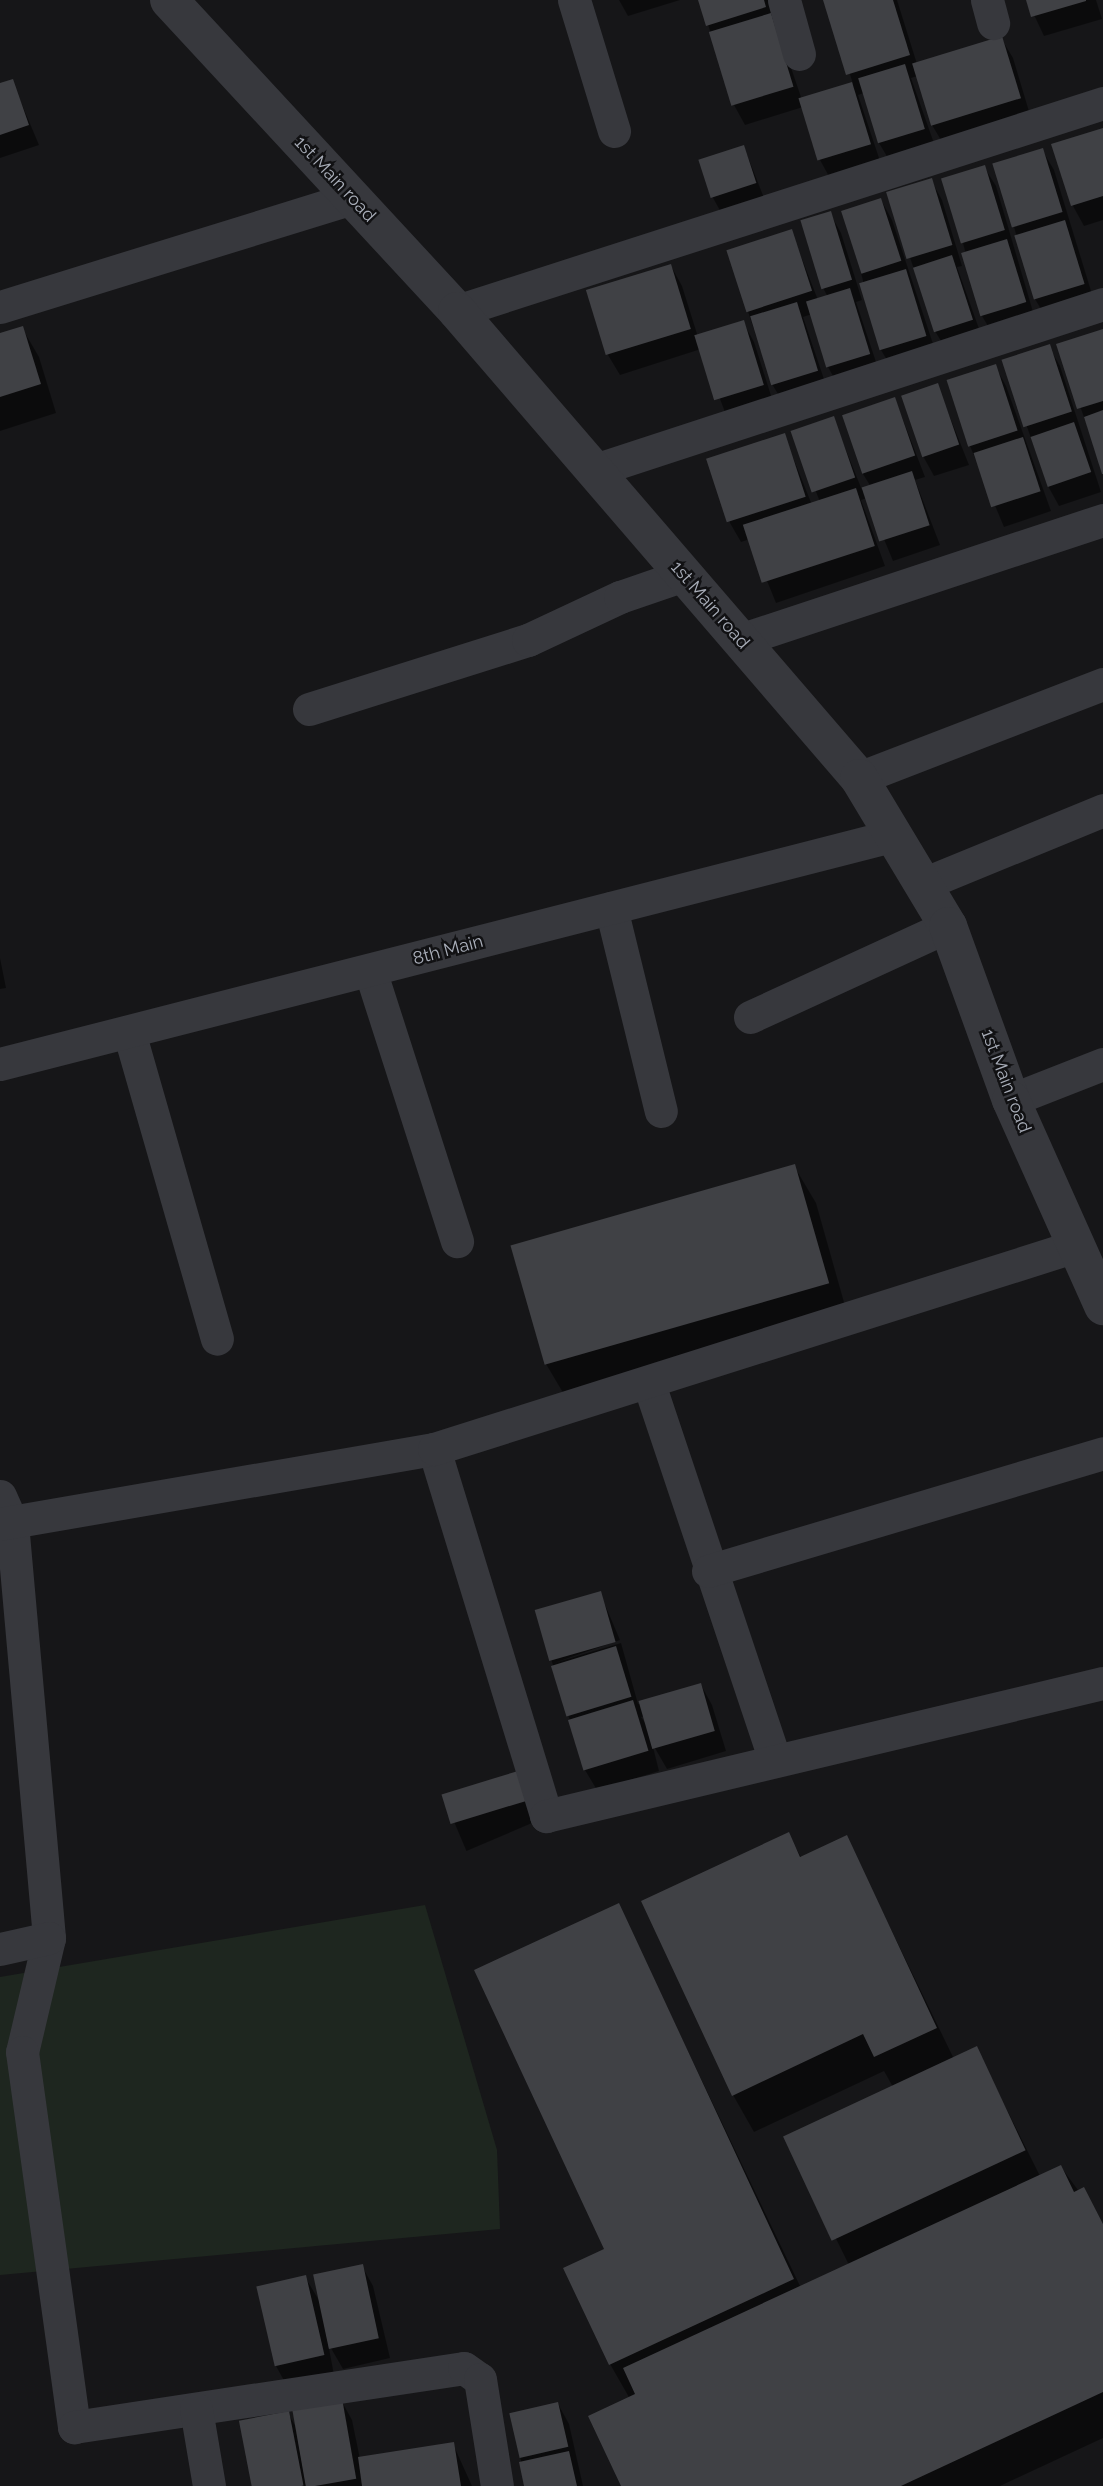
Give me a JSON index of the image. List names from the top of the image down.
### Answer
{
  "streets": {
    "street": ["1st Main road", "8th Main"]
  },
  "crossings": [
    ["1st Main road", "8th Main"]
  ]
}
